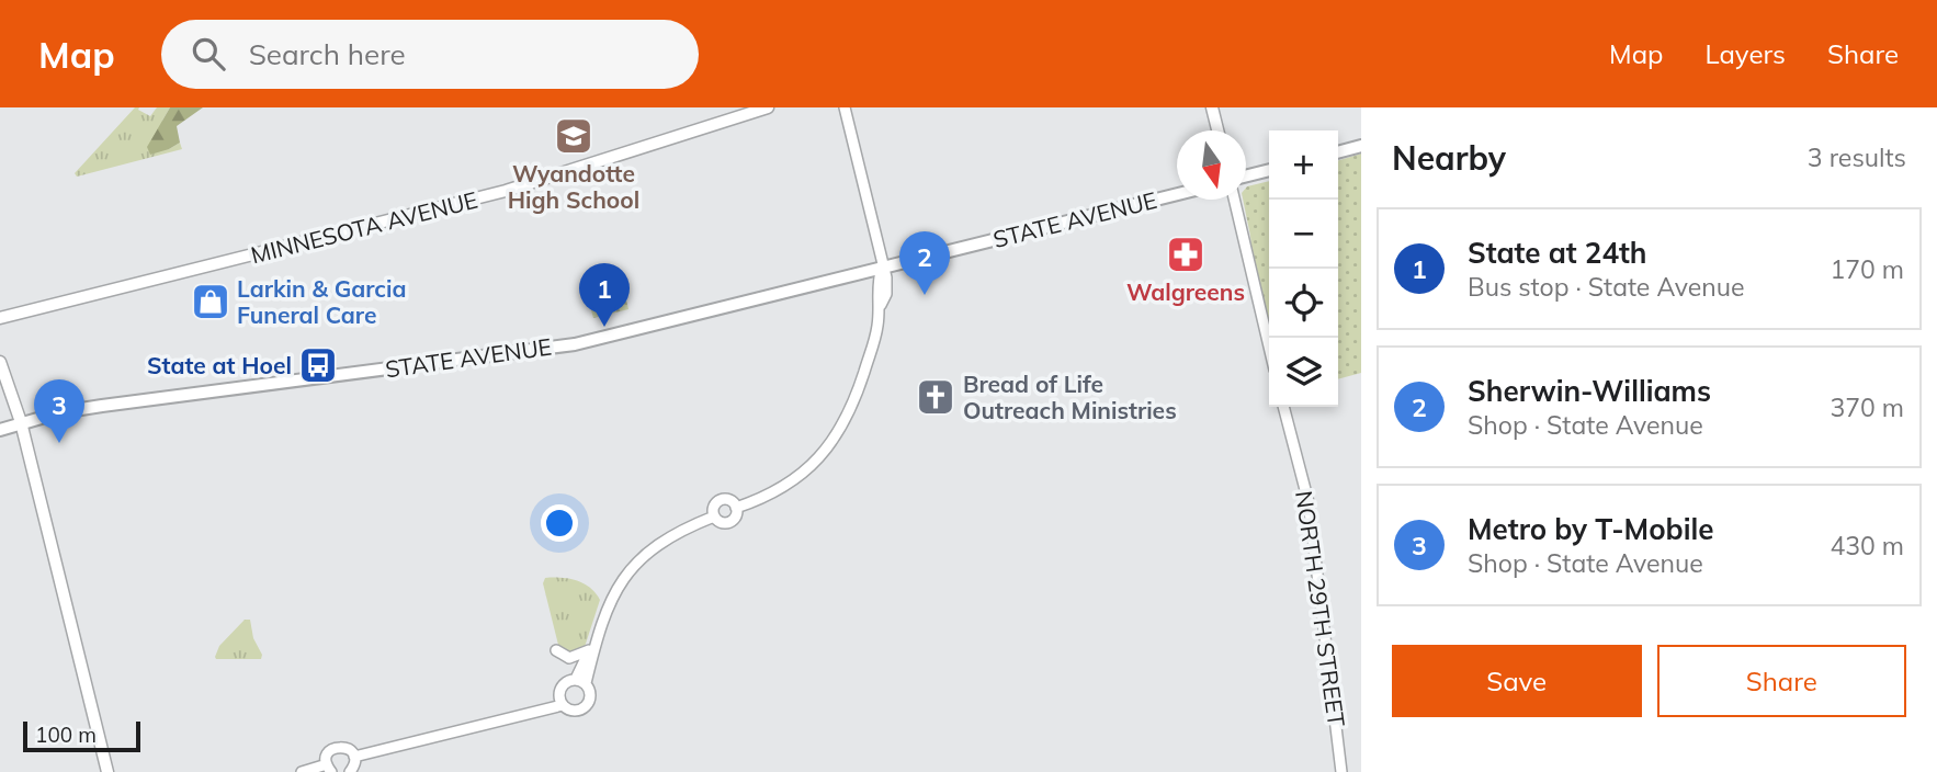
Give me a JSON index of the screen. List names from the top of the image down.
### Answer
{
  "streets": {
    "main road": ["STATE AVENUE", "MINNESOTA AVENUE"],
    "street": ["NORTH 29TH STREET"]
  },
  "places": {
    "school or university": ["Wyandotte High School"],
    "pharmacy": ["Walgreens"],
    "shop": ["Larkin & Garcia Funeral Care"],
    "bus stop": ["State at Hoel"],
    "church": ["Bread of Life Outreach Ministries"]
  },
  "scale_bar": "100 m",
  "north": "bottom",
  "page": {
    "header": "Map",
    "search": "Search here",
    "nav": ["Map", "Layers", "Share"],
    "heading": ["Nearby", "3 results"],
    "map_buttons": ["+", "−"],
    "list": [
      {
        "mark": "1",
        "name": "State at 24th",
        "note": "Bus stop · State Avenue",
        "value": "170 m"
      },
      {
        "mark": "2",
        "name": "Sherwin-Williams",
        "note": "Shop · State Avenue",
        "value": "370 m"
      },
      {
        "mark": "3",
        "name": "Metro by T-Mobile",
        "note": "Shop · State Avenue",
        "value": "430 m"
      }
    ],
    "pins": ["2", "1", "3"],
    "buttons": ["Save", "Share"],
    "scale": "100 m"
  }
}
